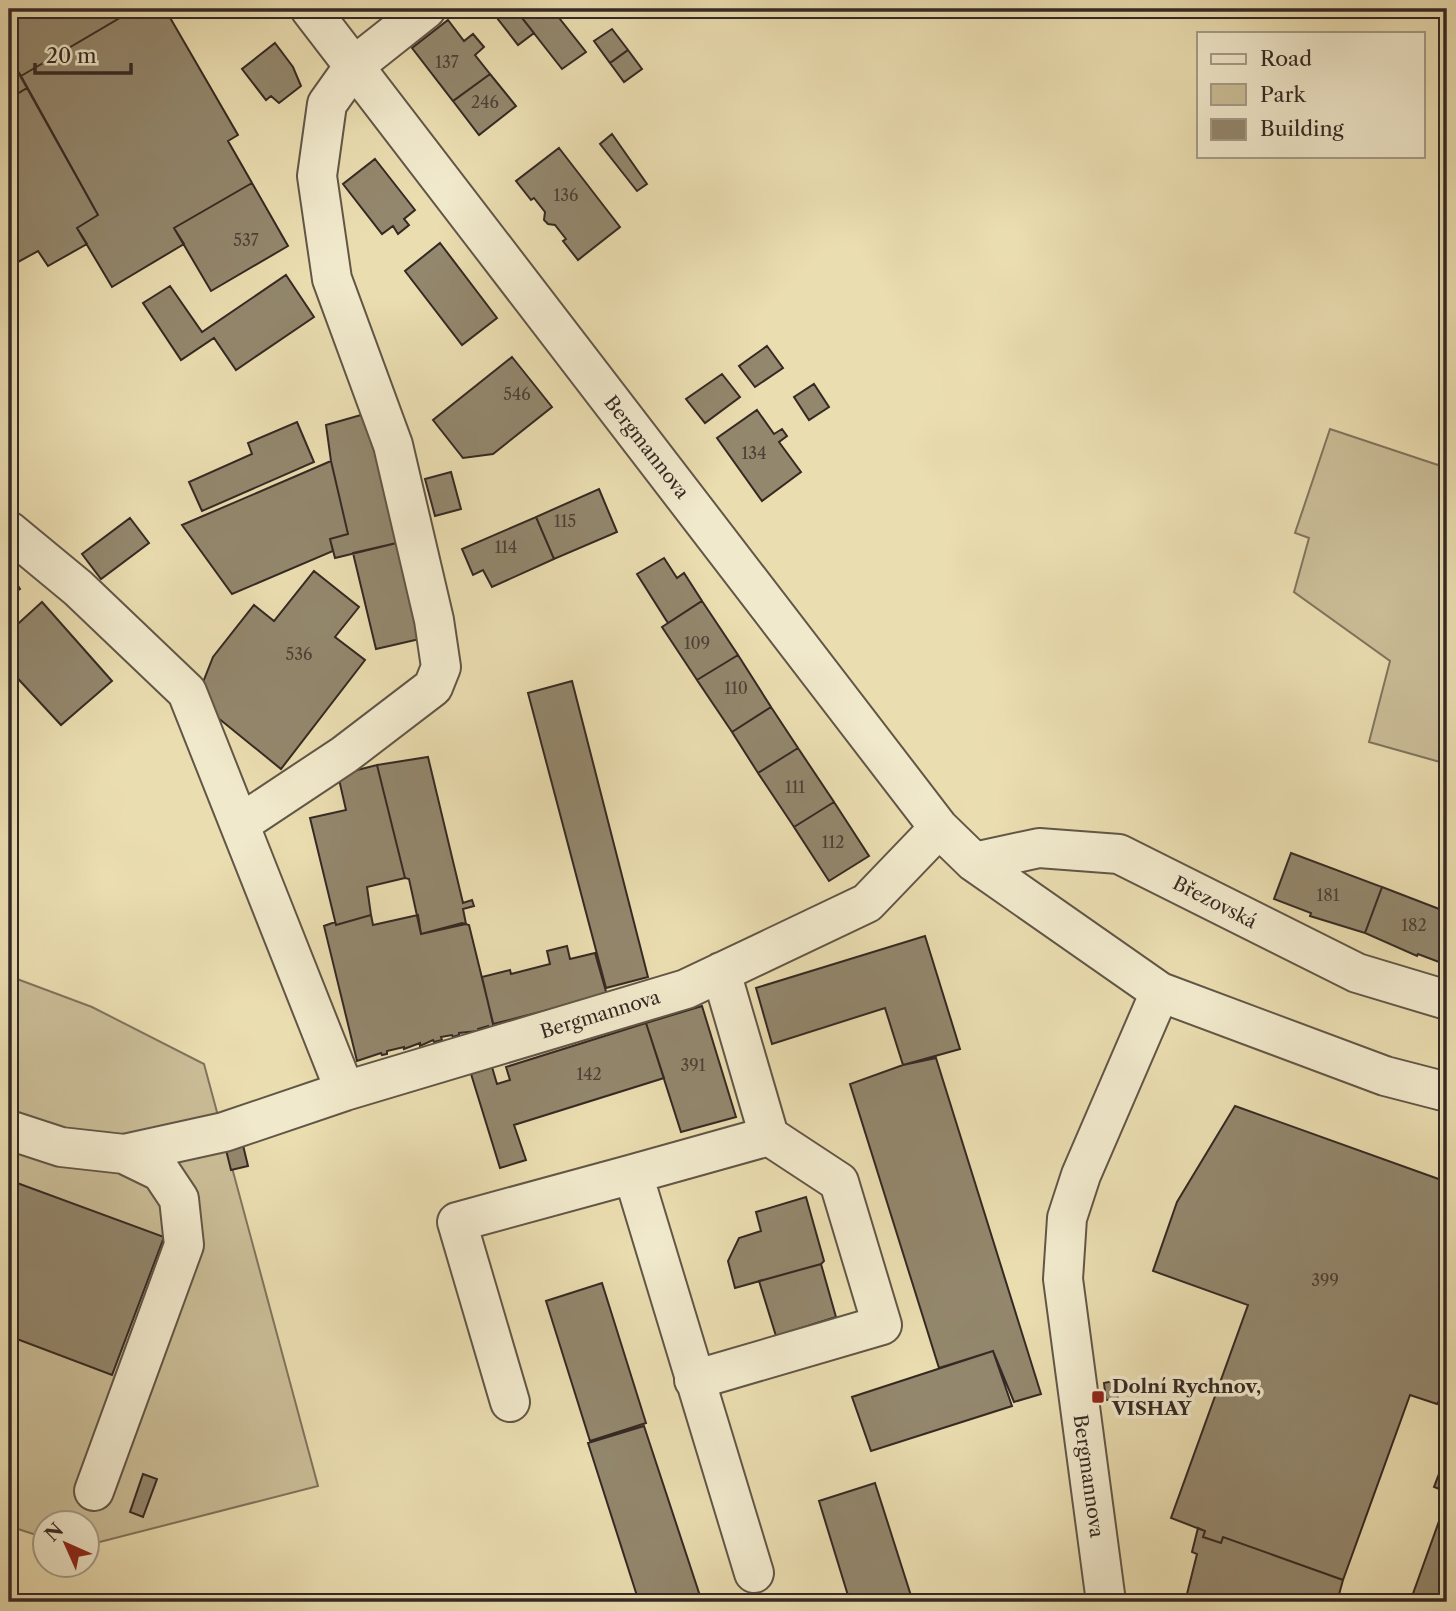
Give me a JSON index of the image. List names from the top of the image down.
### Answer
{
  "streets": {
    "street": ["Bergmannova", "Březovská"]
  },
  "crossings": [
    ["Bergmannova", "Březovská"]
  ],
  "places": {
    "transit": ["Dolní Rychnov, VISHAY"]
  },
  "house_numbers": [
    "137",
    "246",
    "136",
    "537",
    "546",
    "134",
    "115",
    "114",
    "109",
    "536",
    "110",
    "111",
    "112",
    "181",
    "182",
    "391",
    "142",
    "399"
  ],
  "legend": ["Road", "Park", "Building"],
  "scale_bar": "20 m",
  "north": "top left"
}
